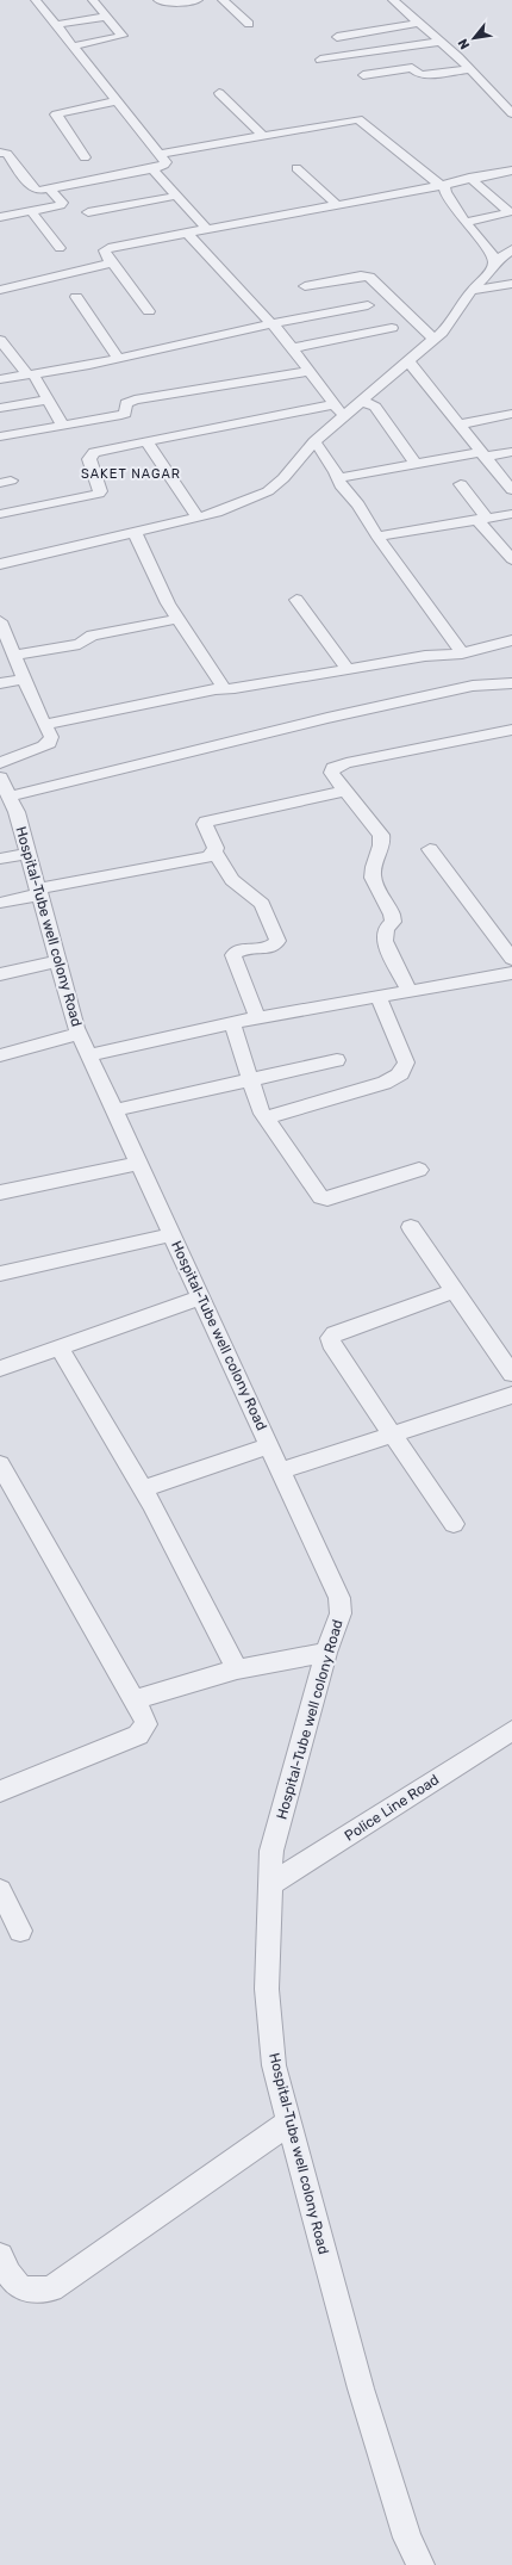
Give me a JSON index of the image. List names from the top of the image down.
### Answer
{
  "streets": {
    "street": ["Hospital-Tube well colony Road", "Police Line Road"]
  },
  "crossings": [
    ["Hospital-Tube well colony Road", "Police Line Road"]
  ],
  "districts": ["SAKET NAGAR"],
  "north": "bottom left"
}
